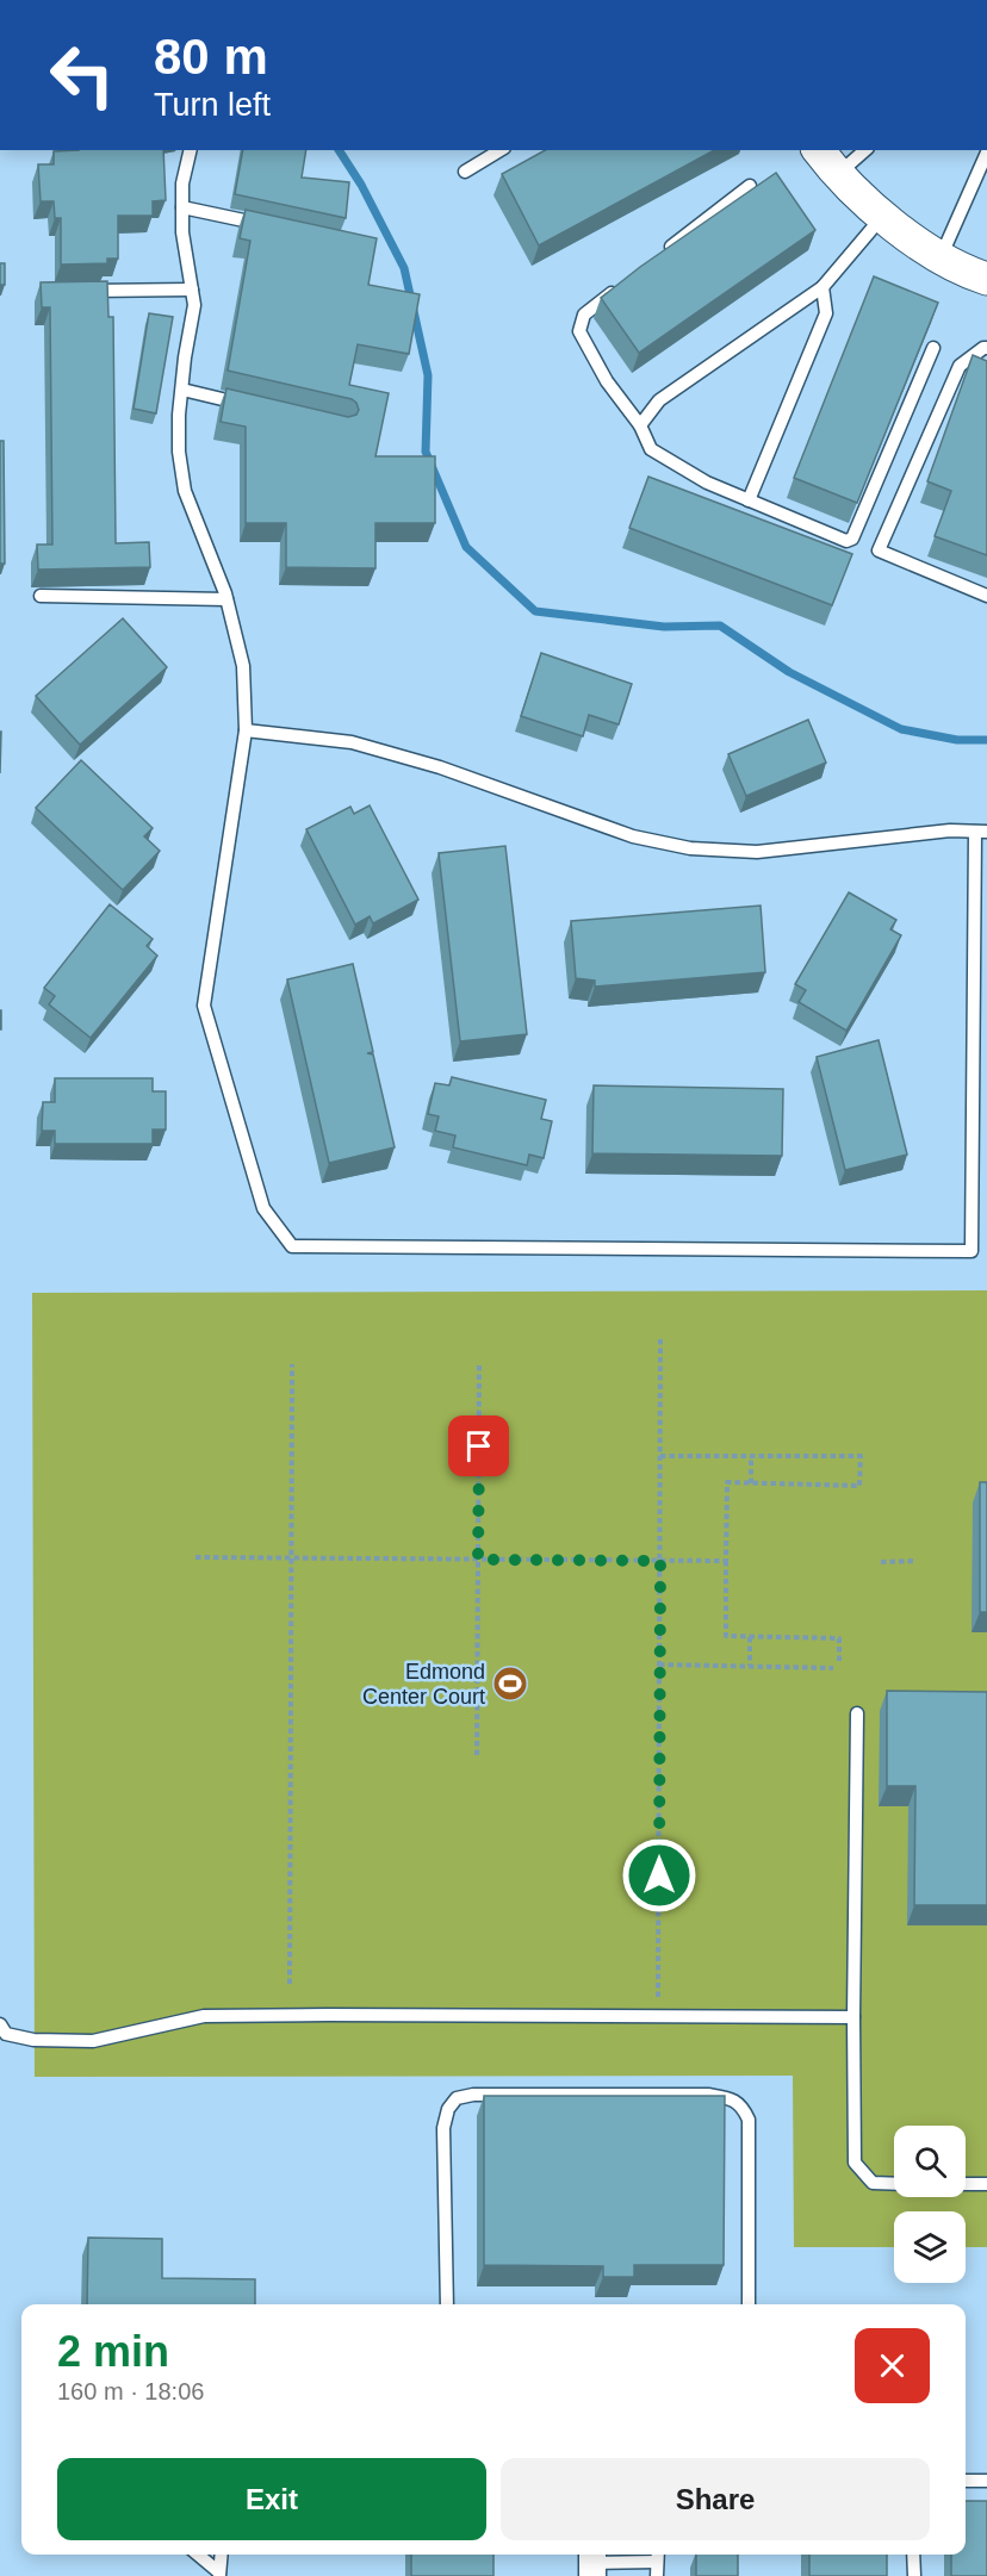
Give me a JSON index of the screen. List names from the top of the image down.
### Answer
{
  "places": {
    "sports": ["Edmond Center Court"]
  },
  "page": {
    "turn": ["80 m", "Turn left"],
    "heading": ["2 min", "160 m · 18:06"],
    "buttons": ["Exit", "Share"]
  }
}
